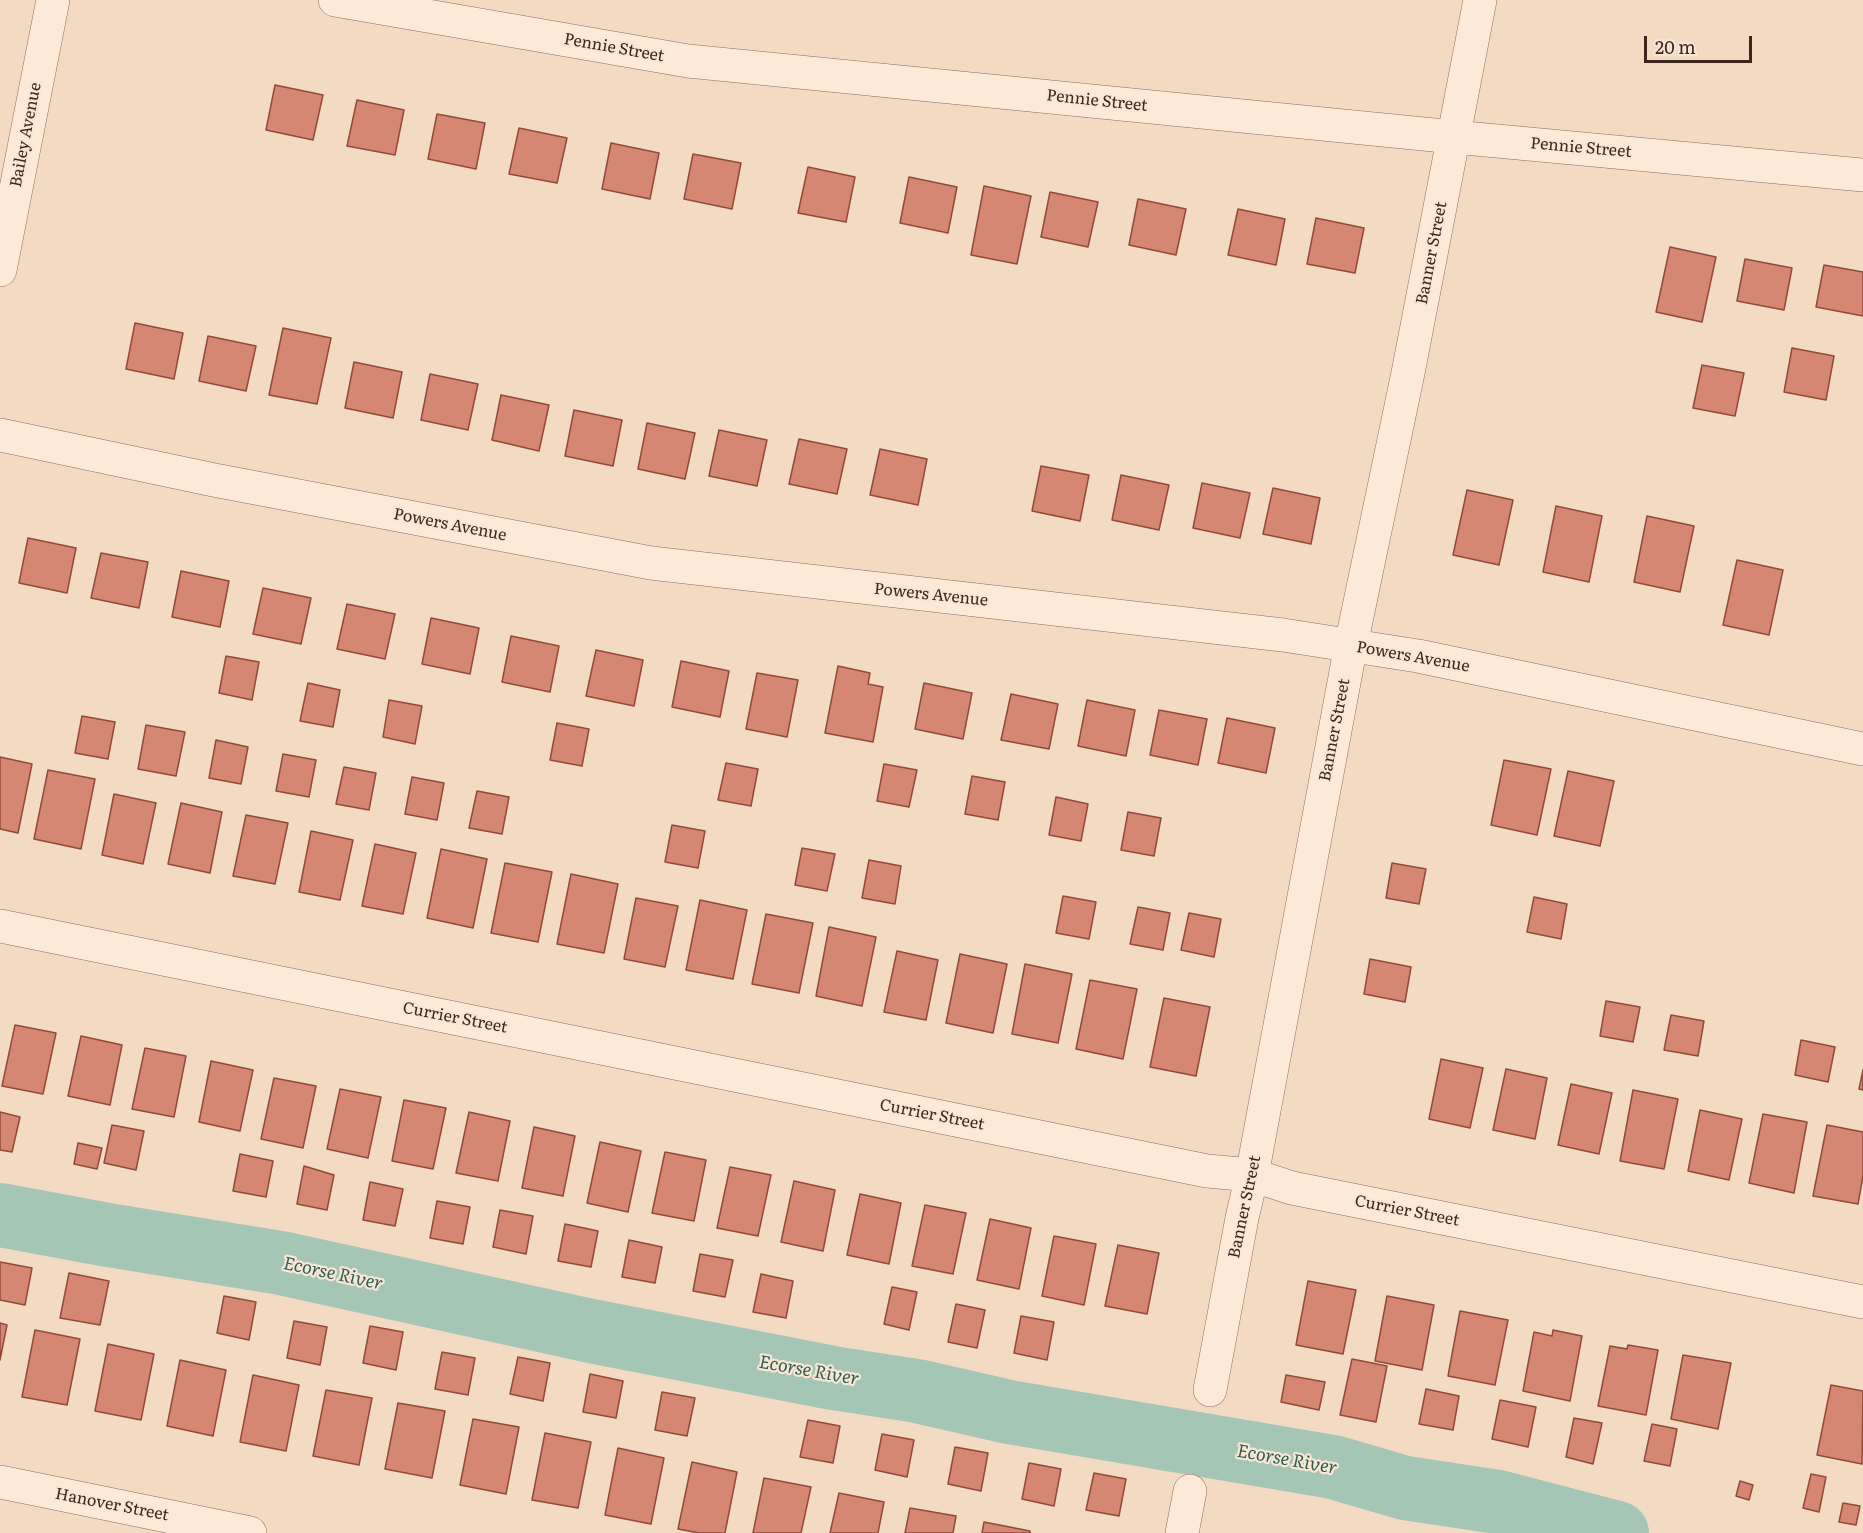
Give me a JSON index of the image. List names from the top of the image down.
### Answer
{
  "streets": {
    "street": [
      "Pennie Street",
      "Bailey Avenue",
      "Banner Street",
      "Powers Avenue",
      "Currier Street",
      "Hanover Street"
    ]
  },
  "crossings": [
    ["Pennie Street", "Banner Street"],
    ["Banner Street", "Powers Avenue"],
    ["Banner Street", "Currier Street"]
  ],
  "water": ["Ecorse River"],
  "scale_bar": "20 m"
}
